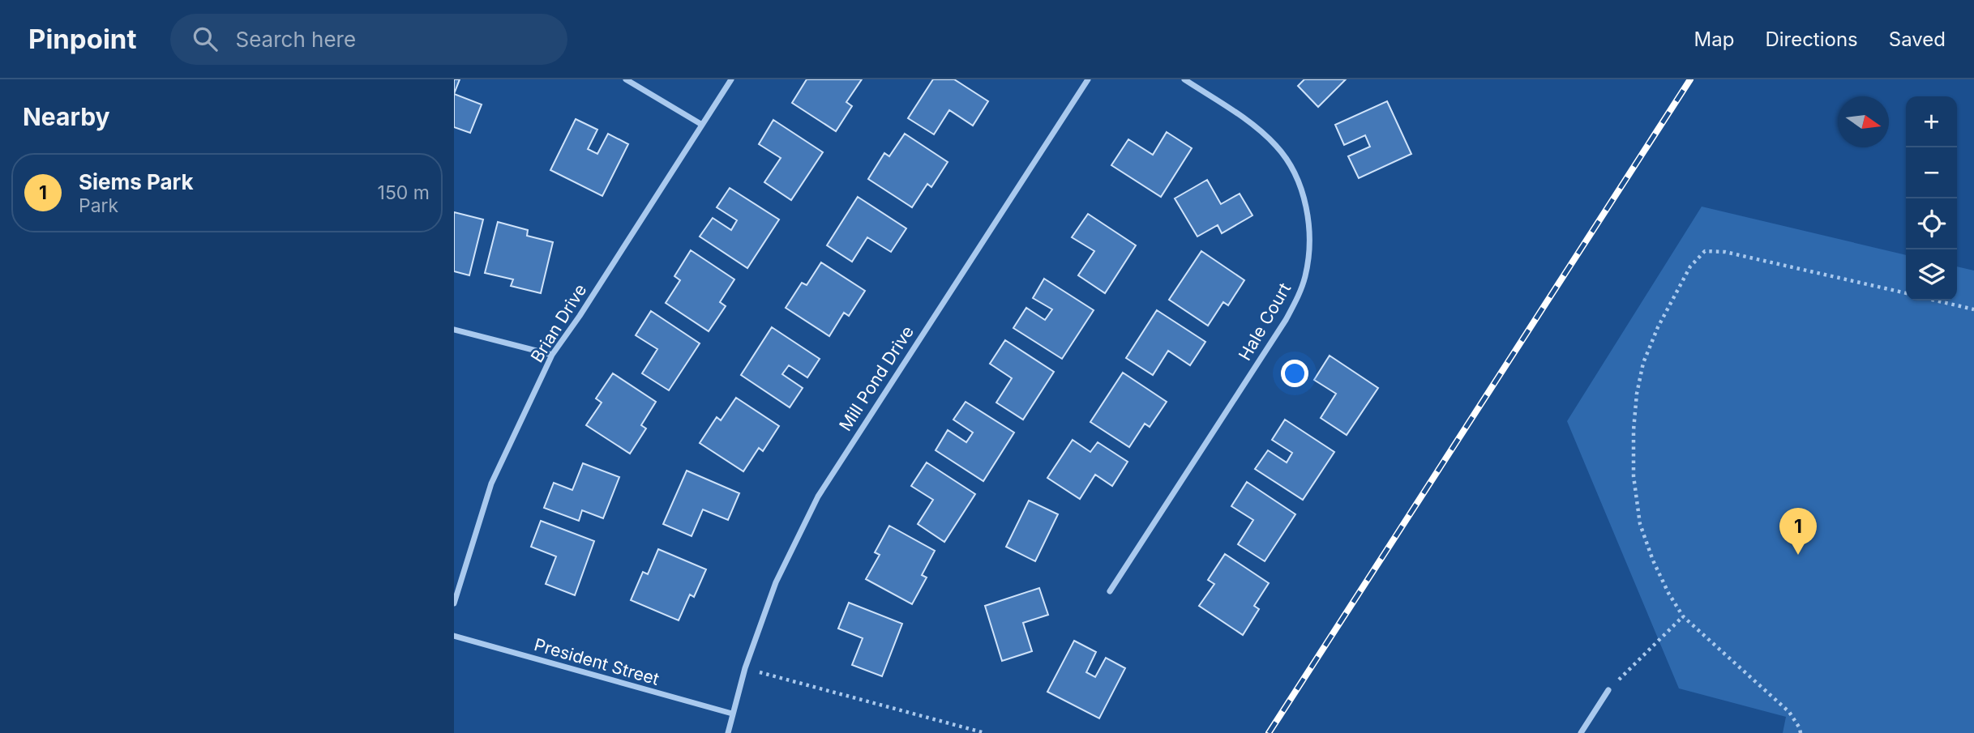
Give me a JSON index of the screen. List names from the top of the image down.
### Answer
{
  "streets": {
    "street": [
      "Hale Court",
      "Brian Drive",
      "Mill Pond Drive",
      "President Street"
    ]
  },
  "crossings": [
    ["Mill Pond Drive", "President Street"]
  ],
  "north": "right",
  "page": {
    "header": "Pinpoint",
    "search": "Search here",
    "nav": ["Map", "Directions", "Saved"],
    "heading": "Nearby",
    "map_buttons": ["+", "−"],
    "list": [
      {
        "mark": "1",
        "name": "Siems Park",
        "note": "Park",
        "value": "150 m"
      }
    ],
    "pins": "1"
  }
}
